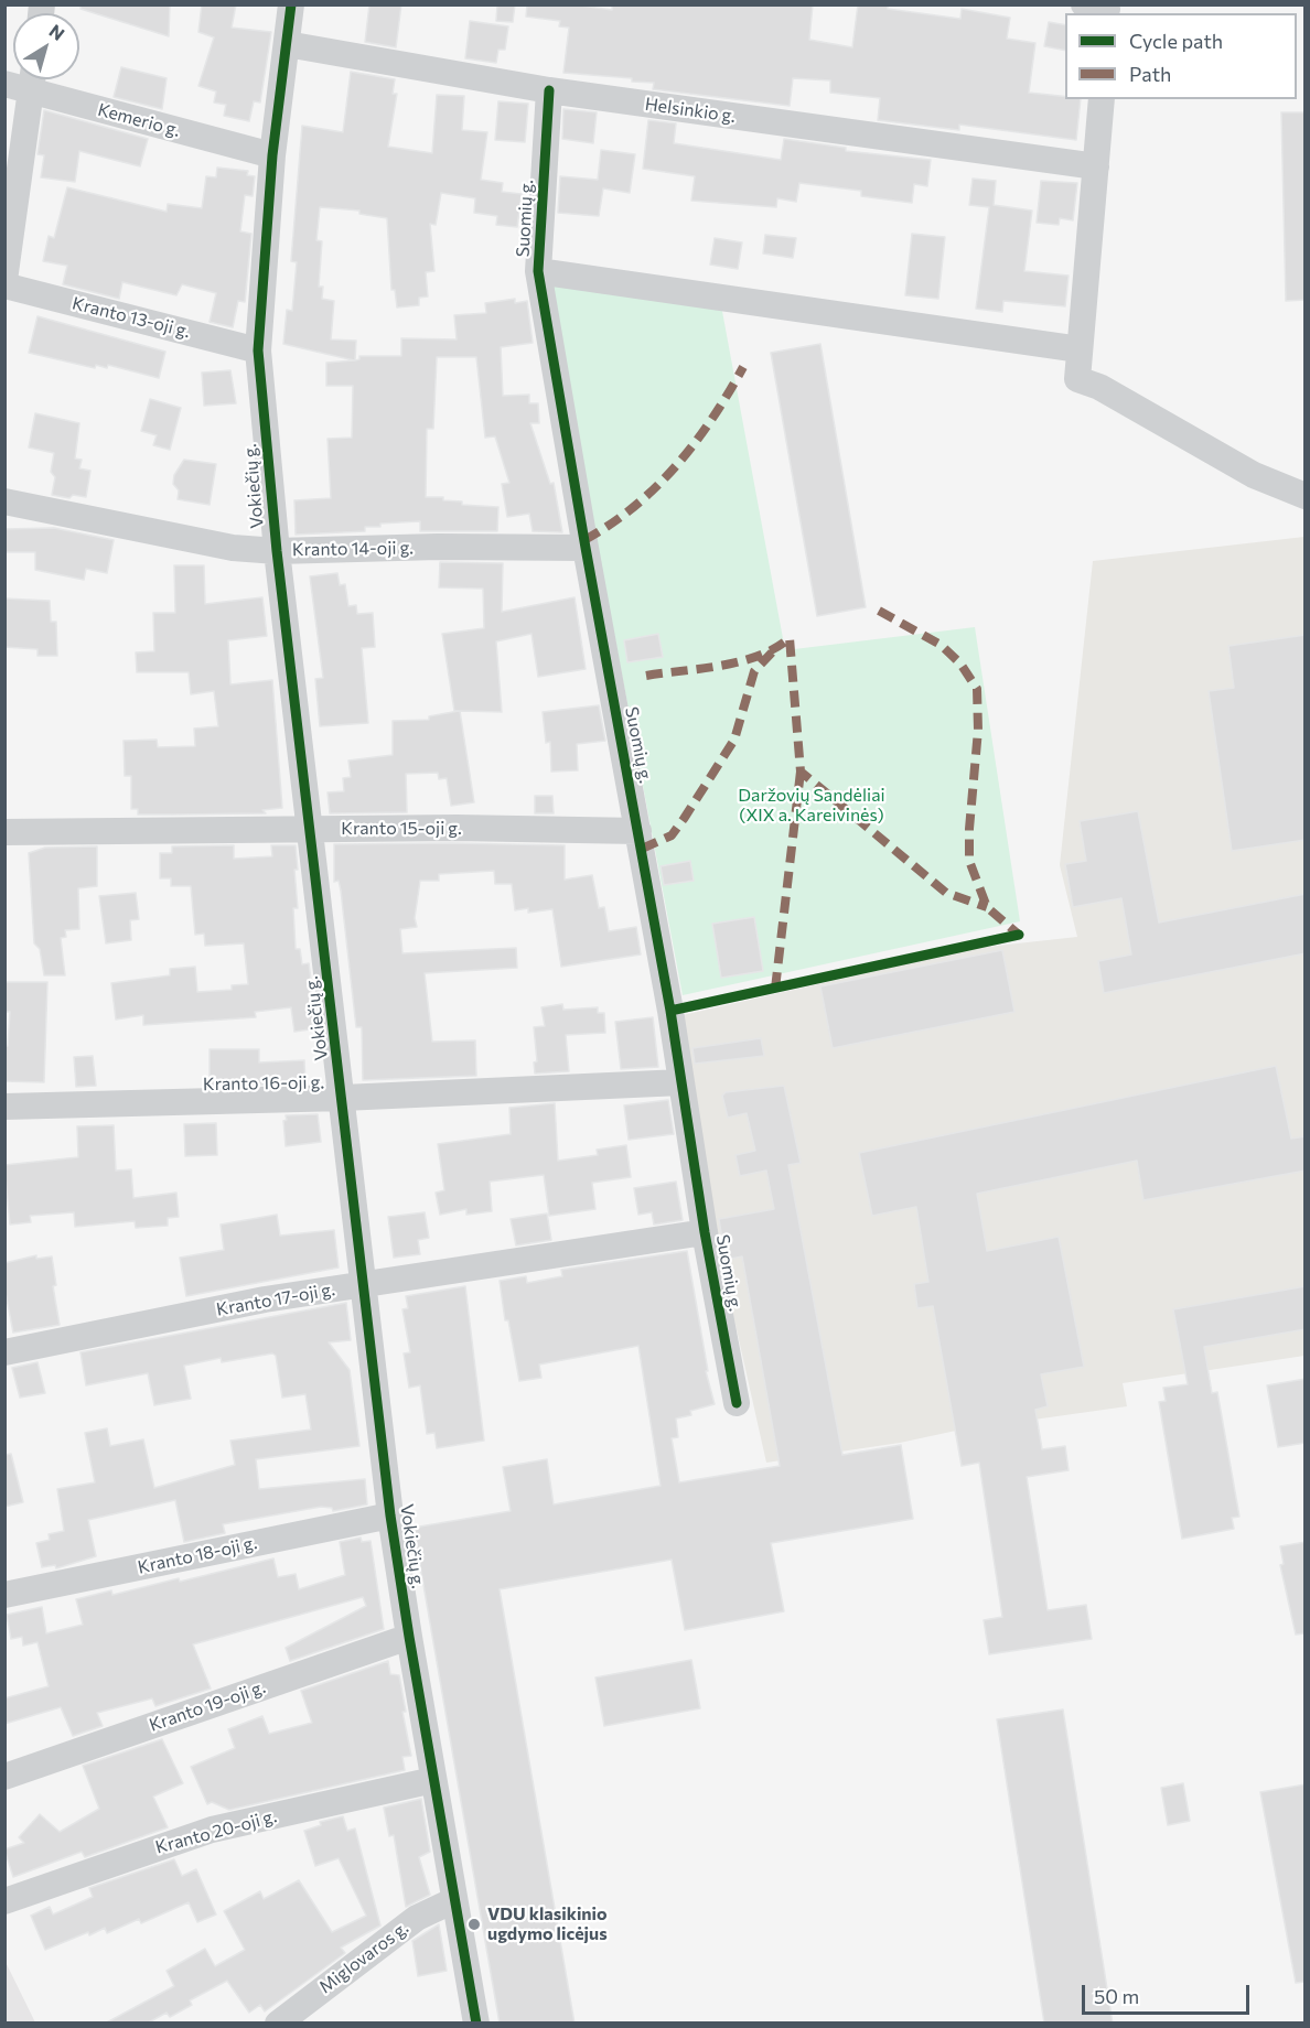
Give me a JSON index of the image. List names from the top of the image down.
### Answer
{
  "streets": {
    "street": [
      "Helsinkio g.",
      "Kemerio g.",
      "Suomių g.",
      "Kranto 13-oji g.",
      "Vokiečių g.",
      "Kranto 14-oji g.",
      "Kranto 15-oji g.",
      "Kranto 16-oji g.",
      "Kranto 17-oji g.",
      "Kranto 18-oji g.",
      "Kranto 19-oji g.",
      "Kranto 20-oji g.",
      "Miglovaros g."
    ]
  },
  "crossings": [
    ["Helsinkio g.", "Suomių g."],
    ["Helsinkio g.", "Vokiečių g."],
    ["Kemerio g.", "Vokiečių g."],
    ["Suomių g.", "Kranto 14-oji g."],
    ["Suomių g.", "Kranto 15-oji g."],
    ["Suomių g.", "Kranto 16-oji g."],
    ["Suomių g.", "Kranto 17-oji g."],
    ["Kranto 13-oji g.", "Vokiečių g."],
    ["Vokiečių g.", "Kranto 14-oji g."],
    ["Vokiečių g.", "Kranto 15-oji g."],
    ["Vokiečių g.", "Kranto 16-oji g."],
    ["Vokiečių g.", "Kranto 17-oji g."],
    ["Vokiečių g.", "Kranto 18-oji g."],
    ["Vokiečių g.", "Kranto 19-oji g."],
    ["Vokiečių g.", "Kranto 20-oji g."],
    ["Vokiečių g.", "Miglovaros g."]
  ],
  "parks": ["Daržovių Sandėliai (XIX a. Kareivinės)"],
  "places": ["VDU klasikinio ugdymo licėjus"],
  "legend": ["Cycle path", "Path"],
  "scale_bar": "50 m",
  "north": "top right"
}
